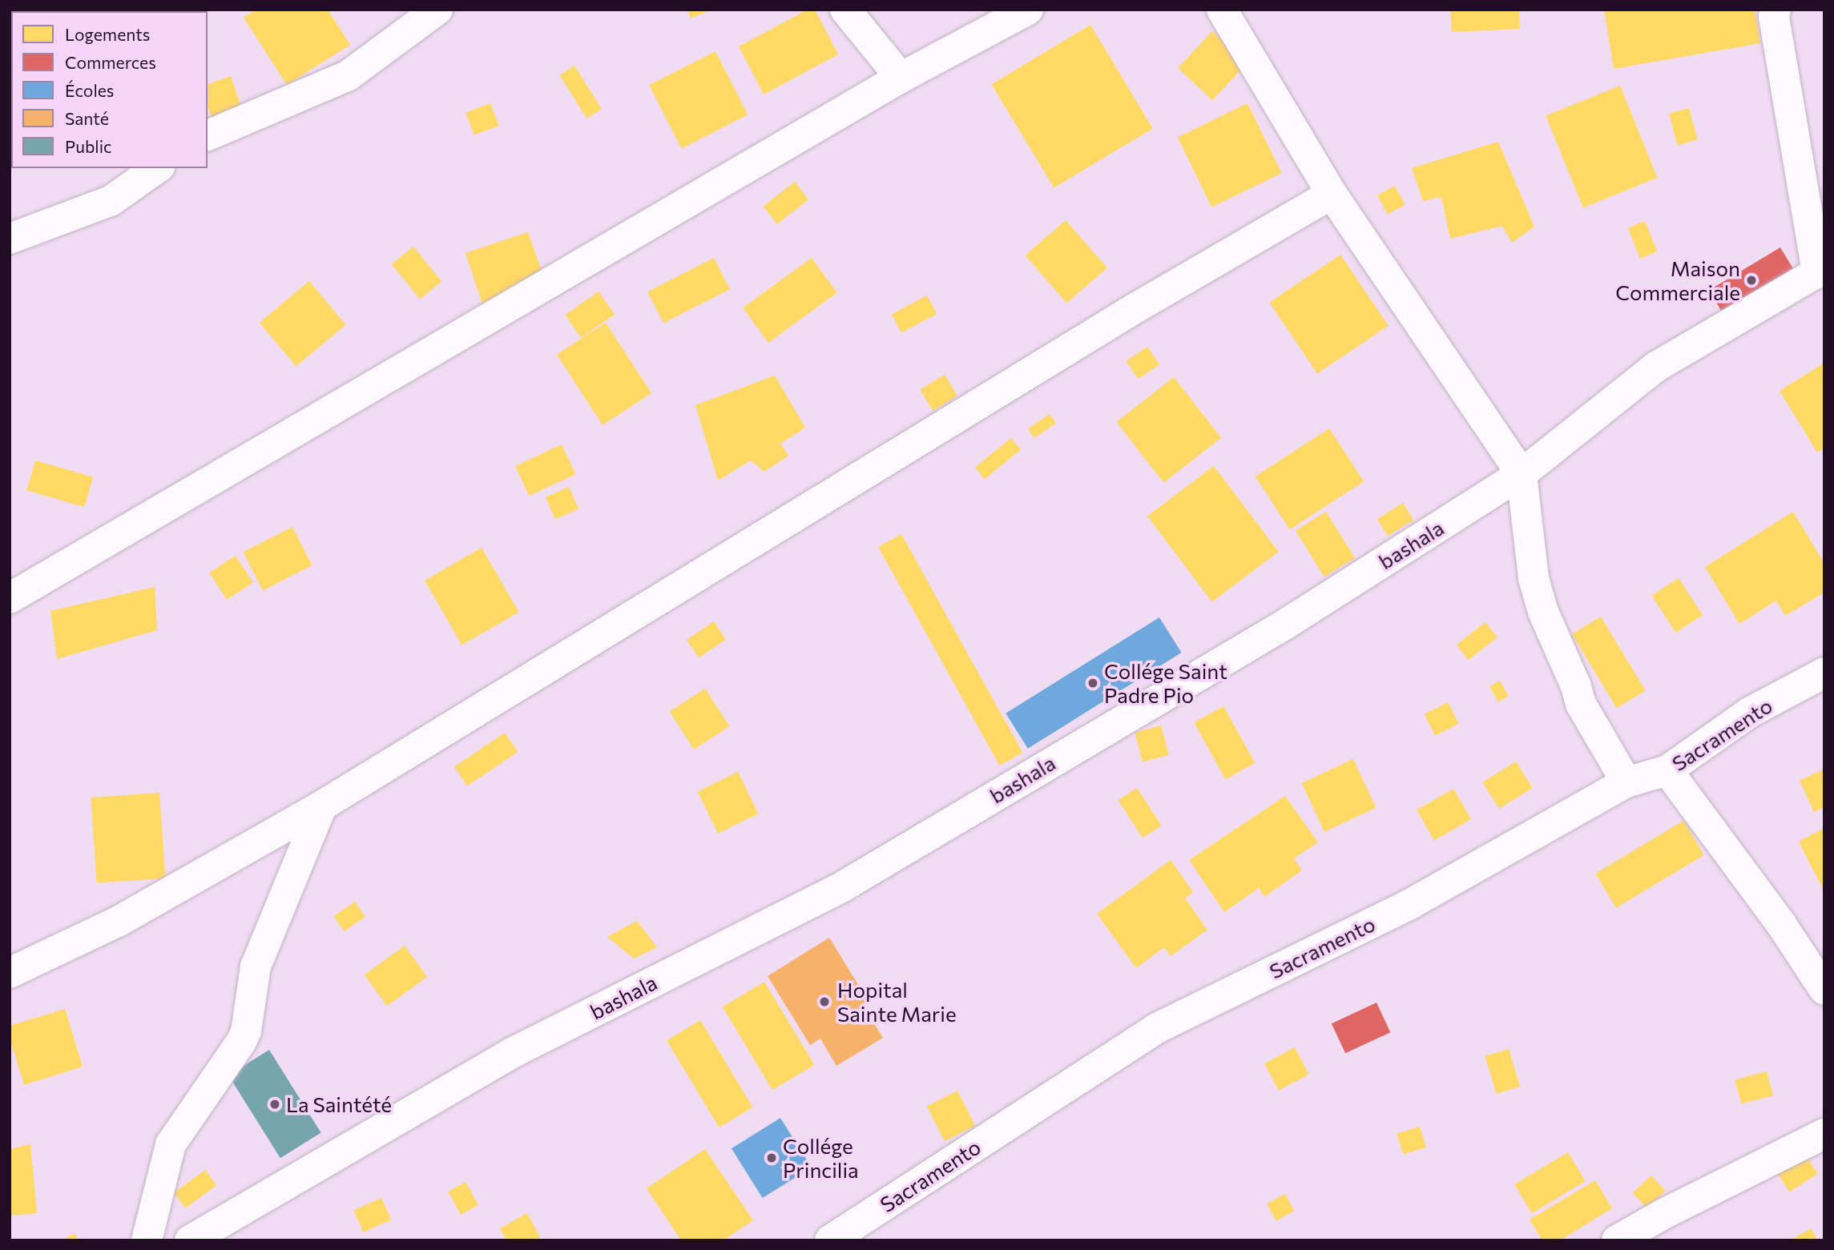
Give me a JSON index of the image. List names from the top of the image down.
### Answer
{
  "streets": {
    "street": ["bashala", "Sacramento"]
  },
  "places": [
    "Maison Commerciale",
    "Collége Saint Padre Pio",
    "Hopital Sainte Marie",
    "La Saintété",
    "Collége Princilia"
  ],
  "legend": [
    "Logements",
    "Commerces",
    "Écoles",
    "Santé",
    "Public"
  ]
}
